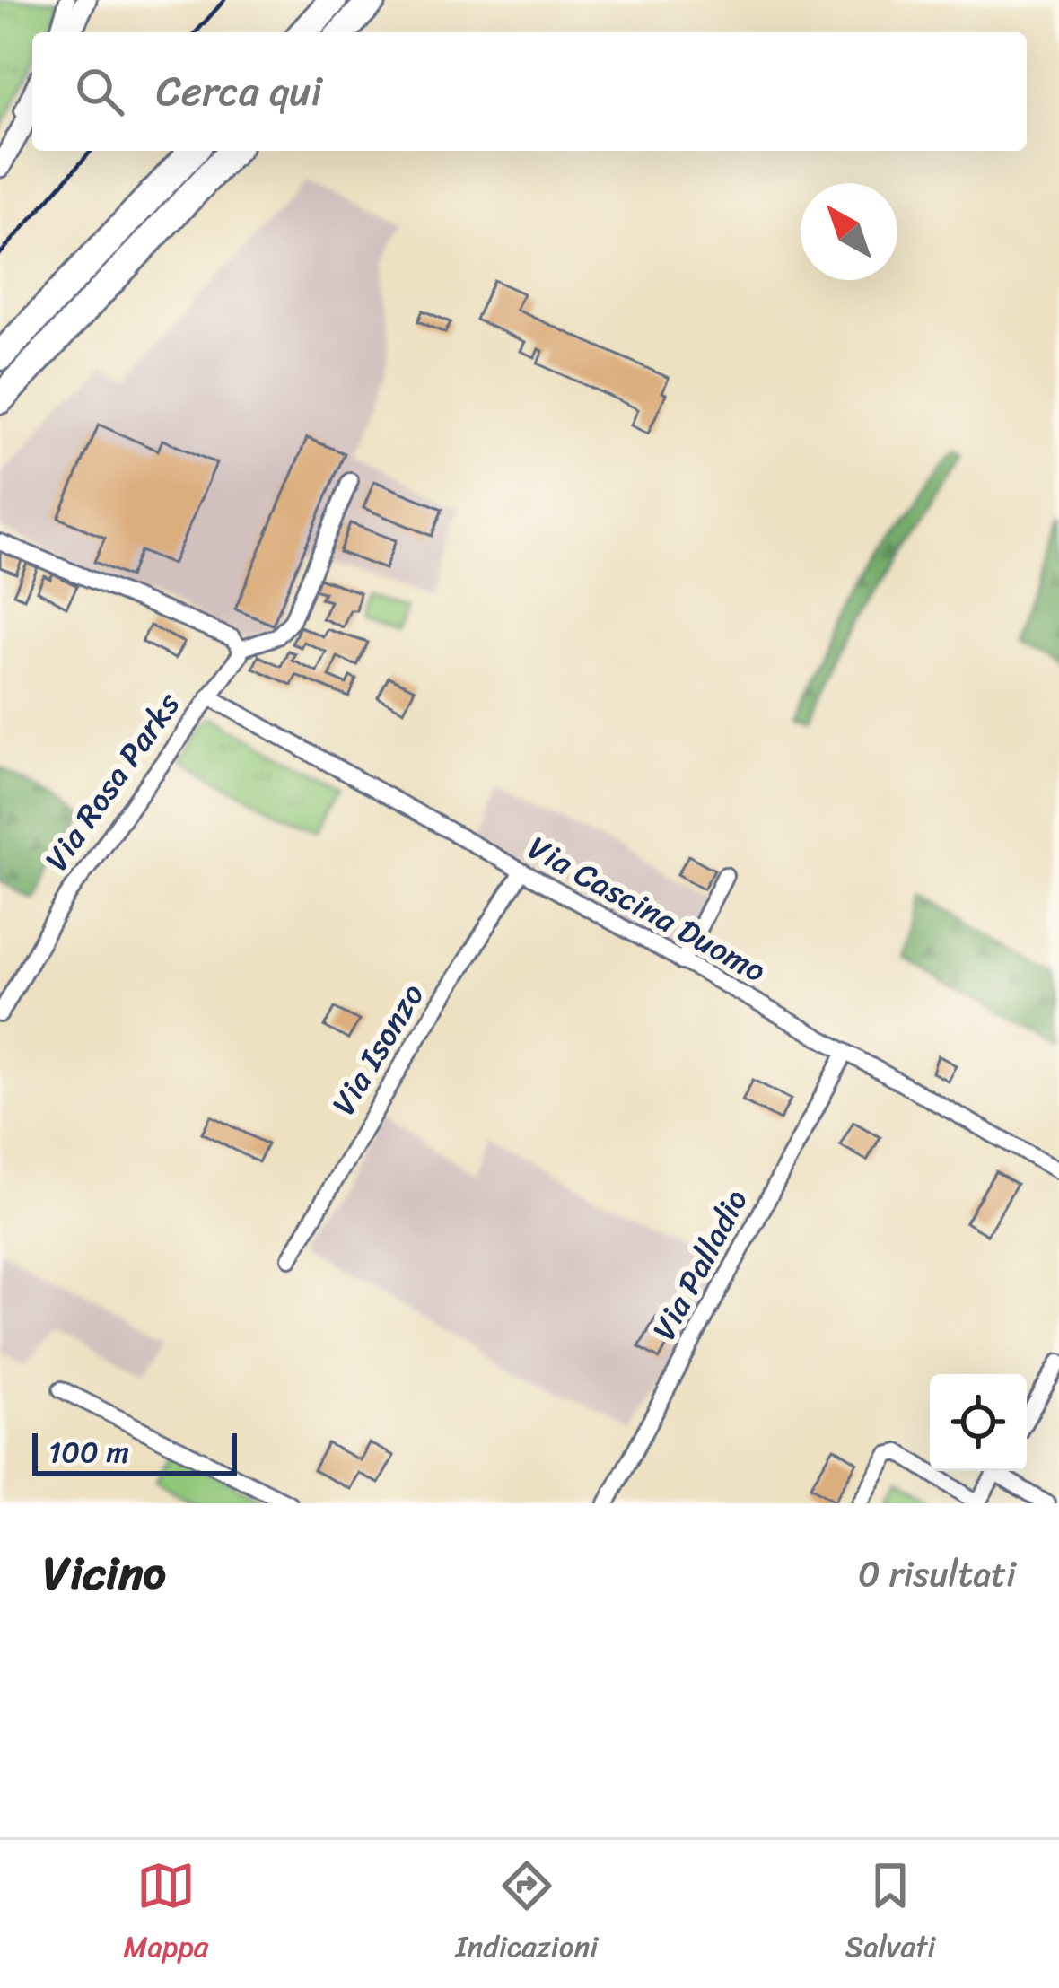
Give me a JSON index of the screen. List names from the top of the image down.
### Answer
{
  "streets": {
    "street": [
      "Via Rosa Parks",
      "Via Cascina Duomo",
      "Via Isonzo",
      "Via Palladio"
    ]
  },
  "crossings": [
    ["Via Rosa Parks", "Via Cascina Duomo"],
    ["Via Cascina Duomo", "Via Isonzo"],
    ["Via Cascina Duomo", "Via Palladio"]
  ],
  "scale_bar": "100 m",
  "north": "top left",
  "page": {
    "search": "Cerca qui",
    "scale": "100 m",
    "heading": ["Vicino", "0 risultati"],
    "nav": ["Mappa", "Indicazioni", "Salvati"]
  }
}
